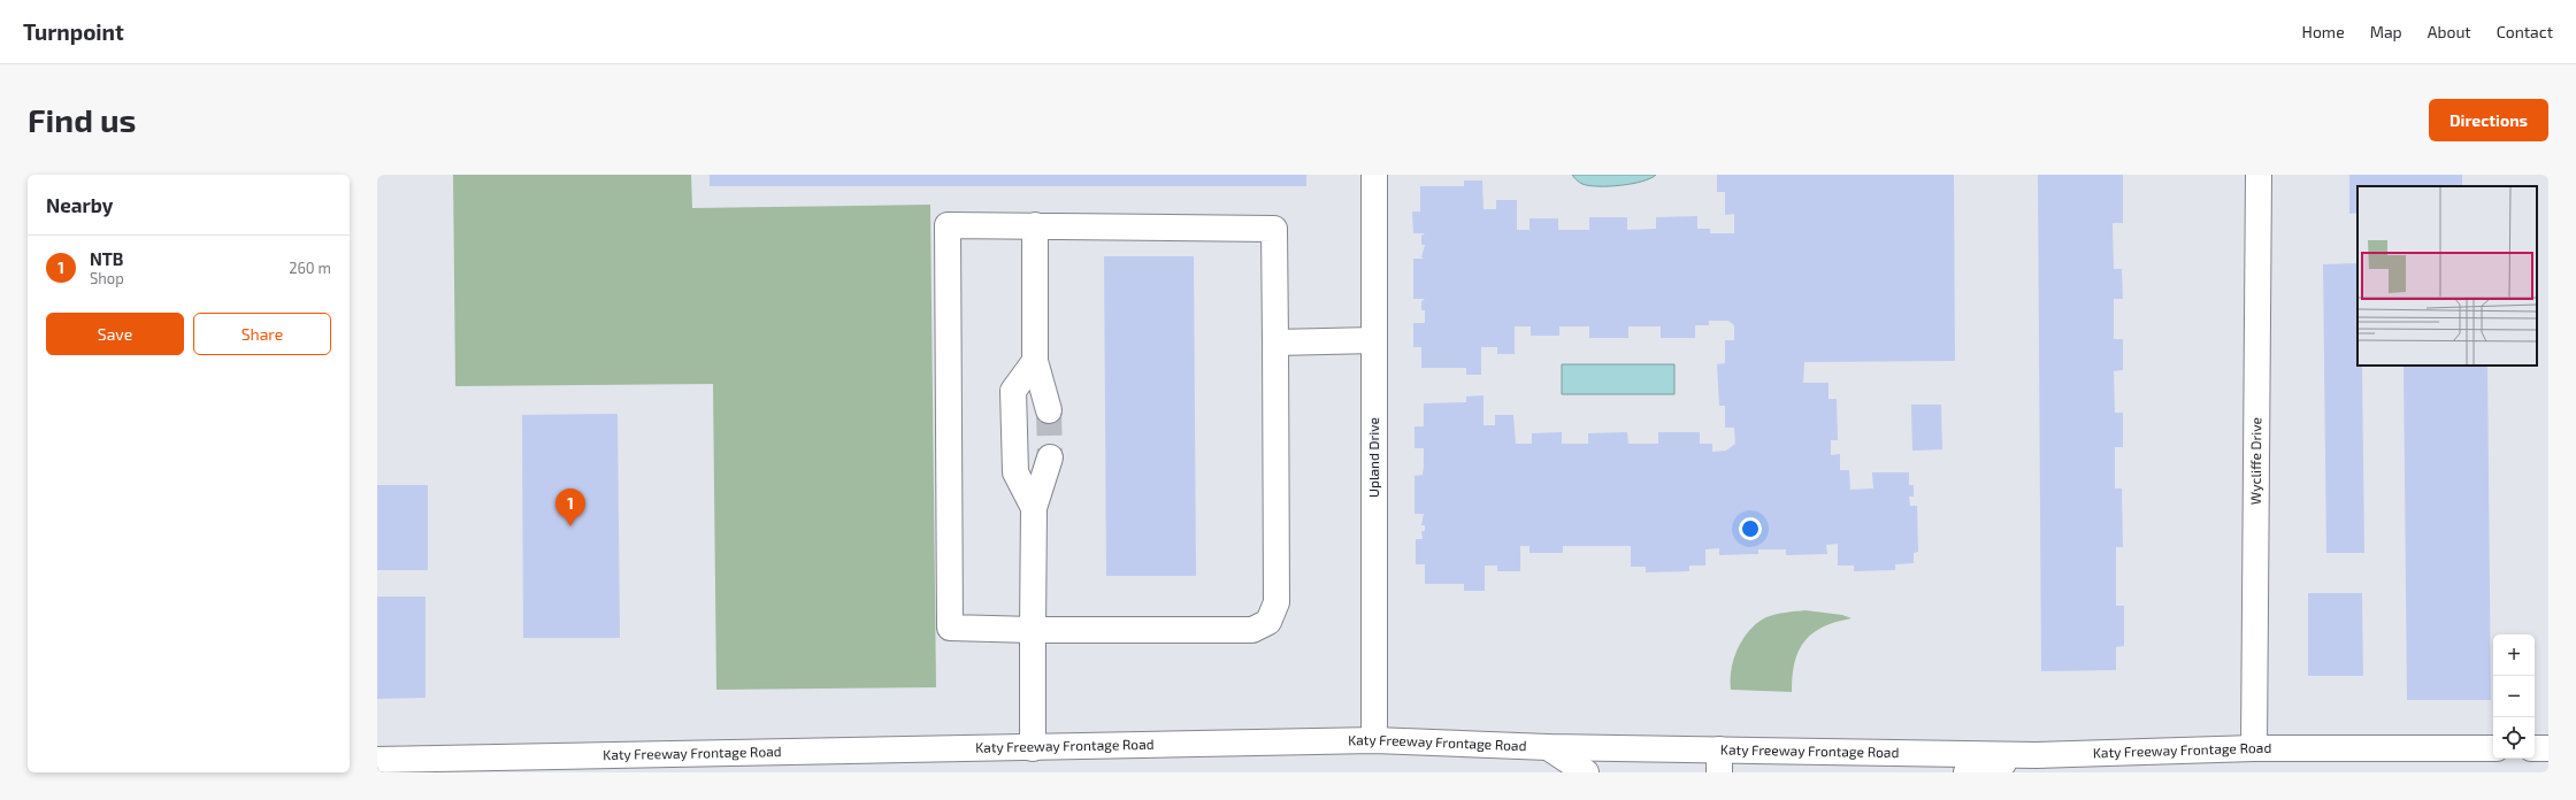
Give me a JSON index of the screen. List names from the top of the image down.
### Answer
{
  "streets": {
    "main road": ["Upland Drive", "Wycliffe Drive", "Katy Freeway Frontage Road"]
  },
  "crossings": [
    ["Upland Drive", "Katy Freeway Frontage Road"],
    ["Wycliffe Drive", "Katy Freeway Frontage Road"]
  ],
  "page": {
    "header": "Turnpoint",
    "nav": [
      "Home",
      "Map",
      "About",
      "Contact"
    ],
    "buttons": [
      "Directions",
      ["Save", "Share"]
    ],
    "title": "Find us",
    "heading": "Nearby",
    "list": [
      {
        "mark": "1",
        "name": "NTB",
        "note": "Shop",
        "value": "260 m"
      }
    ],
    "pins": "1",
    "map_buttons": ["+", "−"]
  }
}
